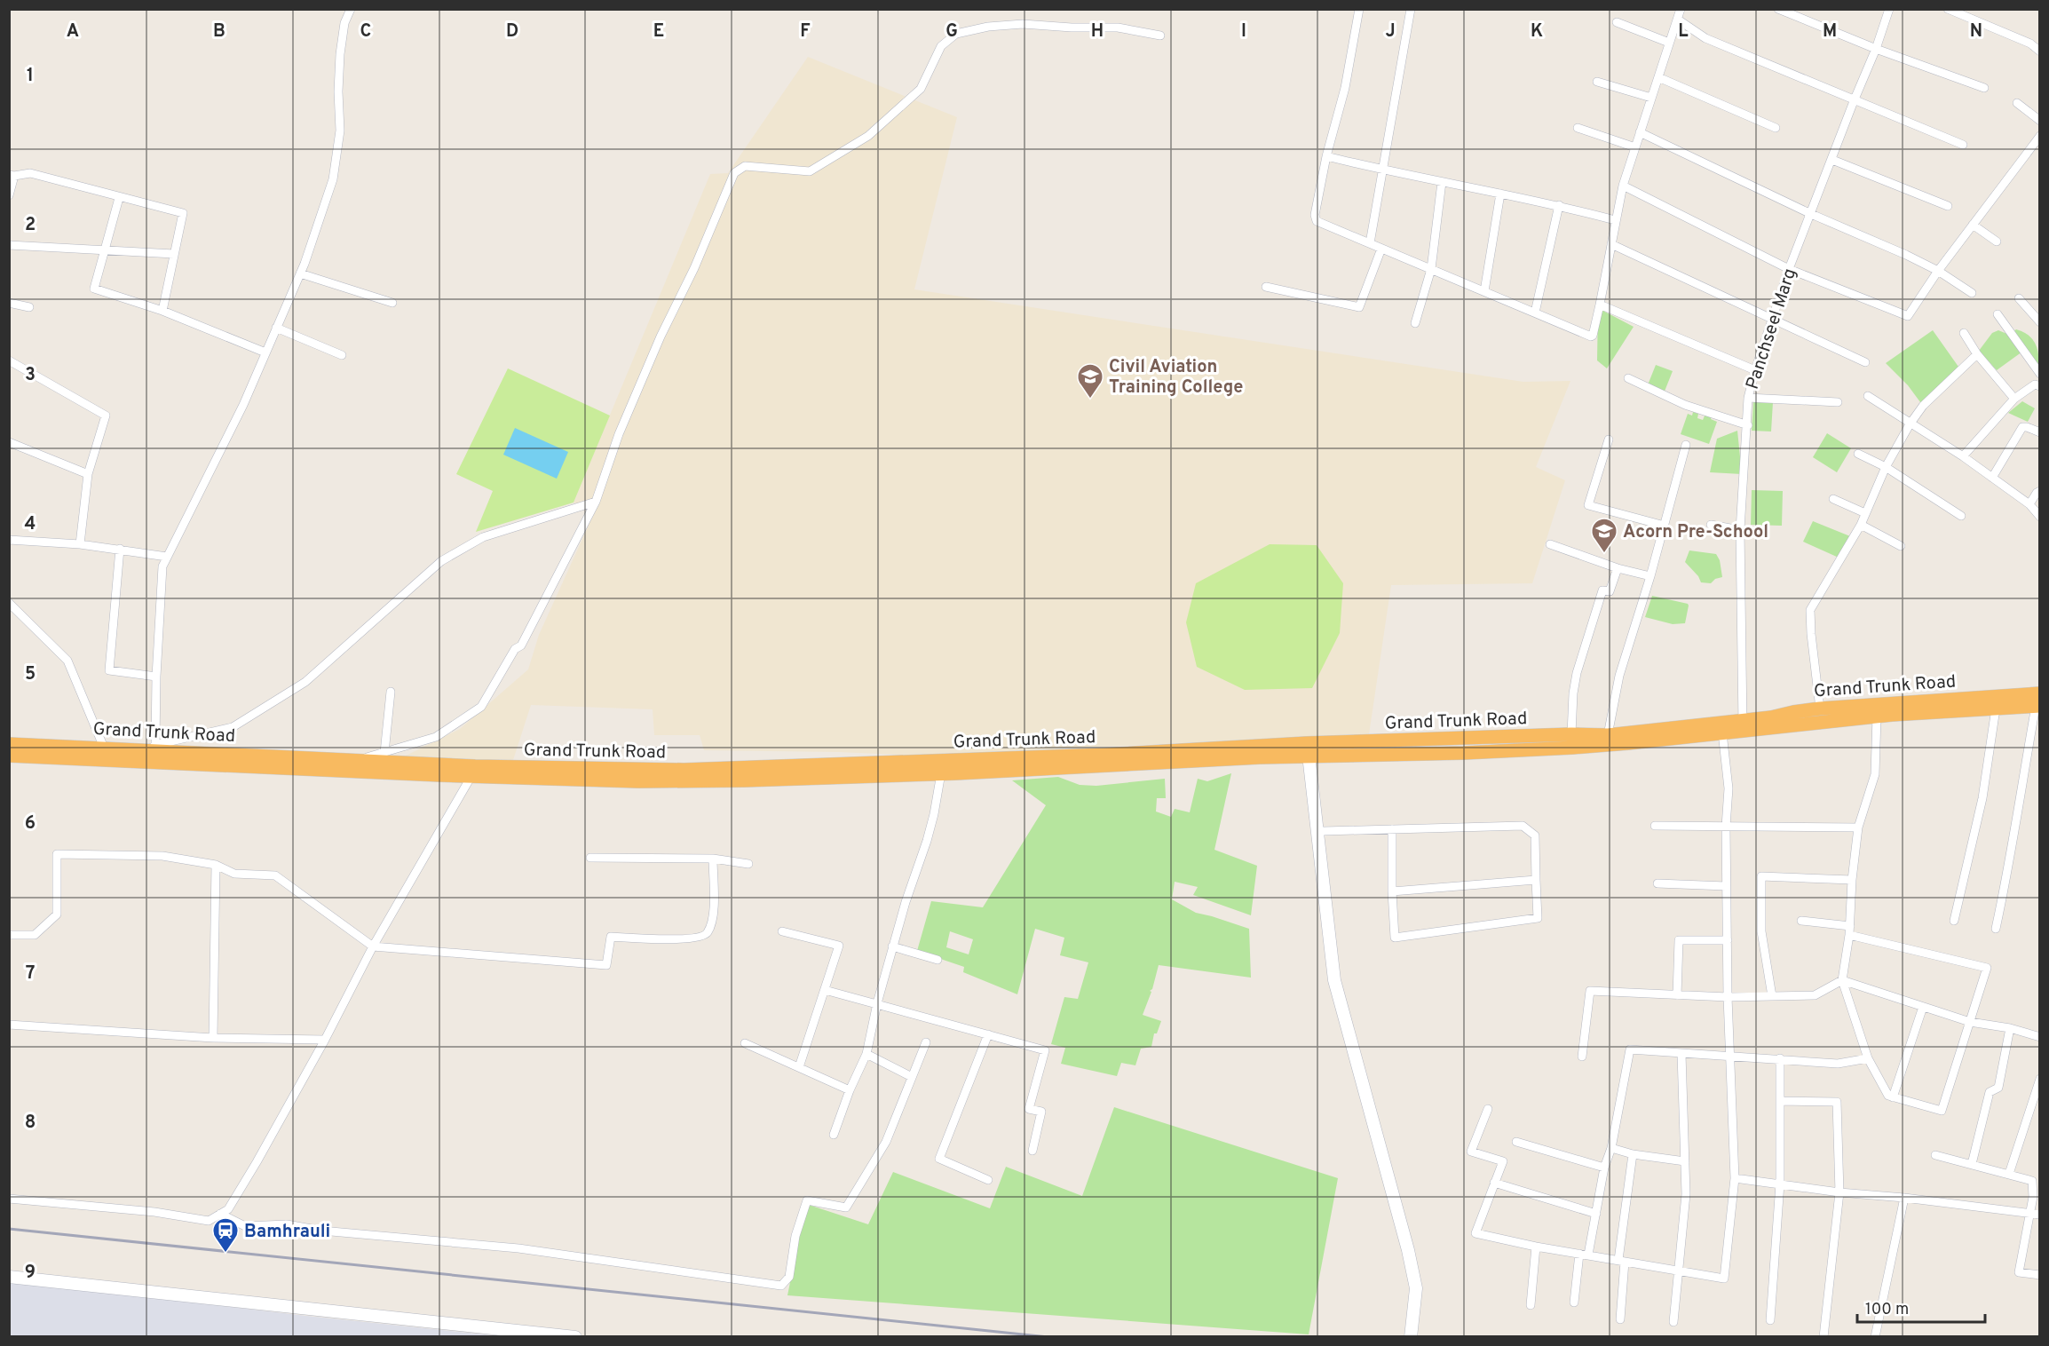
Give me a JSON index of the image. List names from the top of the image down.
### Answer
{
  "streets": {
    "highway": ["Grand Trunk Road"],
    "street": ["Panchseel Marg"]
  },
  "crossings": [
    ["Panchseel Marg", "Grand Trunk Road"]
  ],
  "places": {
    "school or university": ["Civil Aviation Training College", "Acorn Pre-School"],
    "station": ["Bamhrauli"]
  },
  "scale_bar": "100 m",
  "grid": {
    "columns": [
      "A",
      "B",
      "C",
      "D",
      "E",
      "F",
      "G",
      "H",
      "I",
      "J",
      "K",
      "L",
      "M",
      "N"
    ],
    "rows": [
      "1",
      "2",
      "3",
      "4",
      "5",
      "6",
      "7",
      "8",
      "9"
    ]
  }
}
